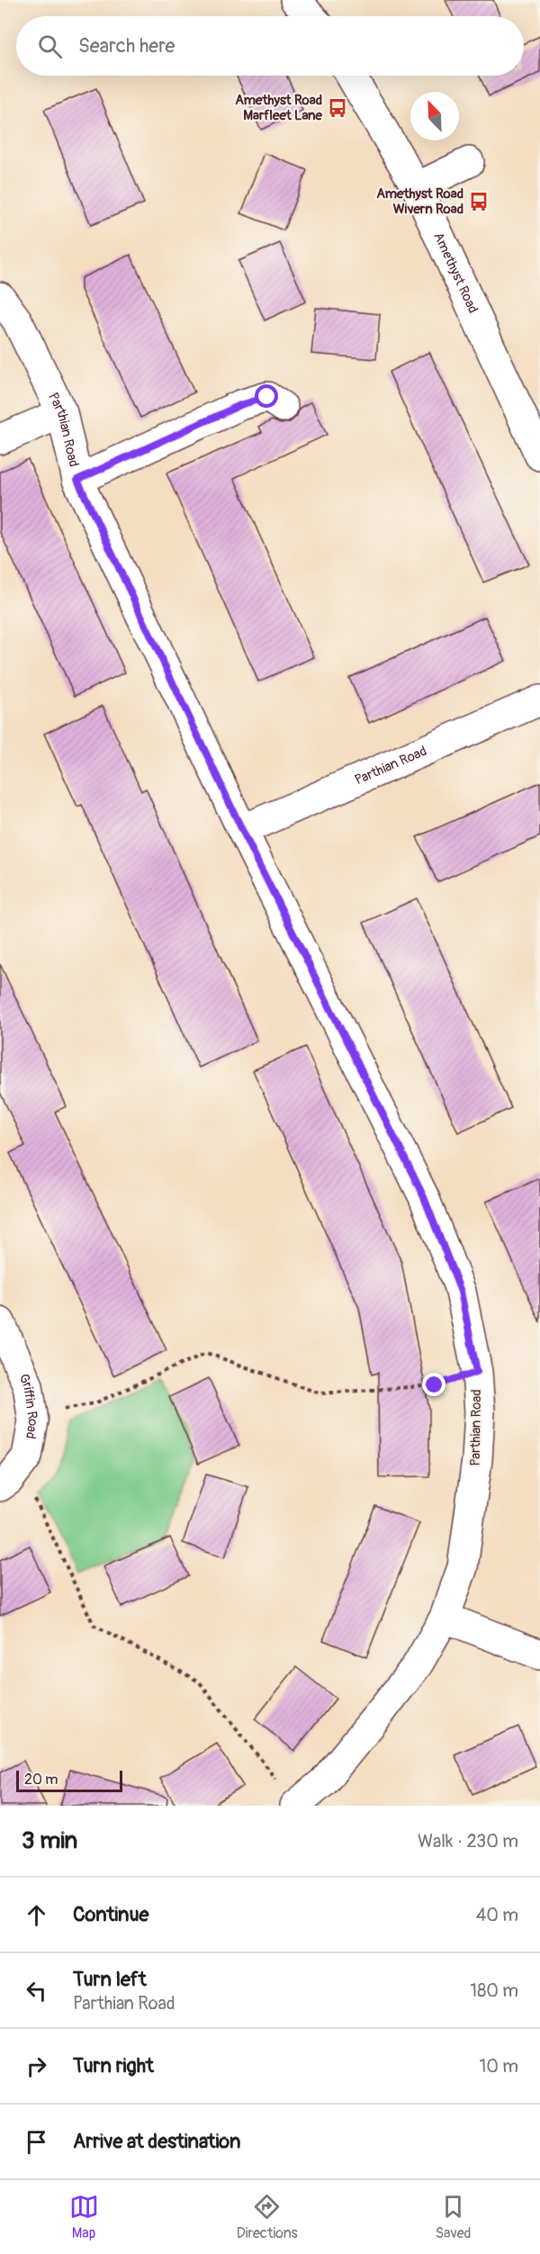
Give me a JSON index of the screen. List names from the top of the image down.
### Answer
{
  "streets": {
    "street": ["Amethyst Road", "Parthian Road", "Griffin Road"]
  },
  "places": {
    "bus stop": ["Amethyst Road Marfleet Lane", "Amethyst Road Wivern Road"]
  },
  "scale_bar": "20 m",
  "north": "top left",
  "page": {
    "search": "Search here",
    "scale": "20 m",
    "heading": ["3 min", "Walk · 230 m"],
    "list": [
      ["Continue", "40 m"],
      ["Turn left", "Parthian Road", "180 m"],
      ["Turn right", "10 m"],
      "Arrive at destination"
    ],
    "nav": ["Map", "Directions", "Saved"]
  }
}
